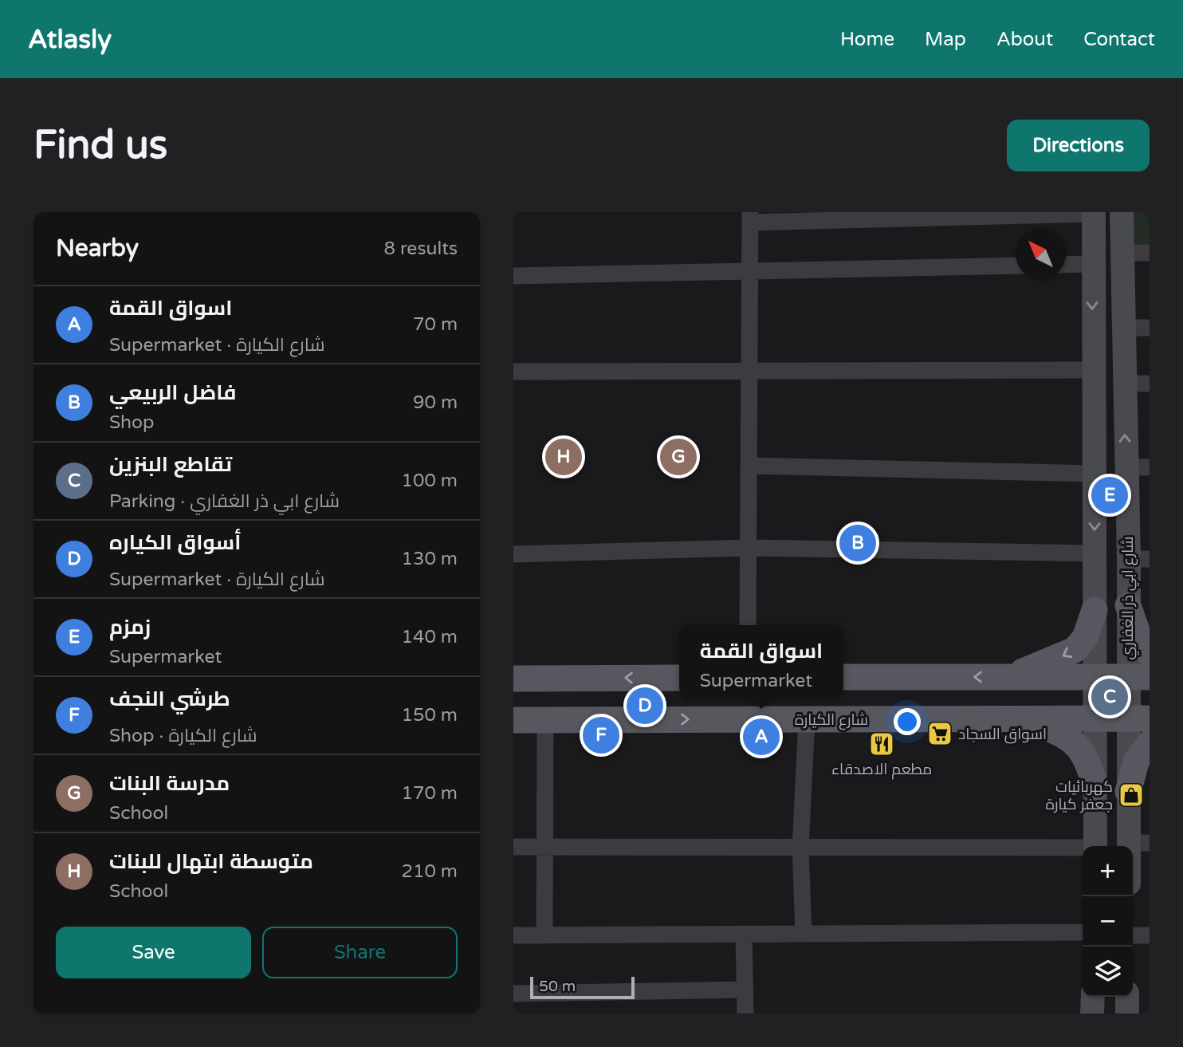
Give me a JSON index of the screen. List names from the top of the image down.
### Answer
{
  "streets": {
    "main road": ["شارع ابي ذر الغفاري", "شارع الكيارة"]
  },
  "crossings": [
    ["شارع ابي ذر الغفاري", "شارع الكيارة"]
  ],
  "places": {
    "supermarket": ["اسواق السجاد"],
    "restaurant": ["مطعم الاصدقاء"],
    "shop": ["كهربائيات جعفر كيارة"]
  },
  "scale_bar": "50 m",
  "north": "top left",
  "page": {
    "header": "Atlasly",
    "nav": [
      "Home",
      "Map",
      "About",
      "Contact"
    ],
    "buttons": [
      "Directions",
      ["Save", "Share"]
    ],
    "title": "Find us",
    "heading": ["Nearby", "8 results"],
    "list": [
      {
        "mark": "A",
        "name": "اسواق القمة",
        "note": "Supermarket · شارع الكيارة",
        "value": "70 m"
      },
      {
        "mark": "B",
        "name": "فاضل الربيعي",
        "note": "Shop",
        "value": "90 m"
      },
      {
        "mark": "C",
        "name": "تقاطع البنزين",
        "note": "Parking · شارع ابي ذر الغفاري",
        "value": "100 m"
      },
      {
        "mark": "D",
        "name": "أسواق الكياره",
        "note": "Supermarket · شارع الكيارة",
        "value": "130 m"
      },
      {
        "mark": "E",
        "name": "زمزم",
        "note": "Supermarket",
        "value": "140 m"
      },
      {
        "mark": "F",
        "name": "طرشي النجف",
        "note": "Shop · شارع الكيارة",
        "value": "150 m"
      },
      {
        "mark": "G",
        "name": "مدرسة البنات",
        "note": "School",
        "value": "170 m"
      },
      {
        "mark": "H",
        "name": "متوسطة ابتهال للبنات",
        "note": "School",
        "value": "210 m"
      }
    ],
    "pins": [
      "G",
      "H",
      "E",
      "B",
      "C",
      "D",
      "F",
      "A"
    ],
    "popup": ["اسواق القمة", "Supermarket"],
    "map_buttons": ["+", "−"],
    "scale": "50 m"
  }
}
